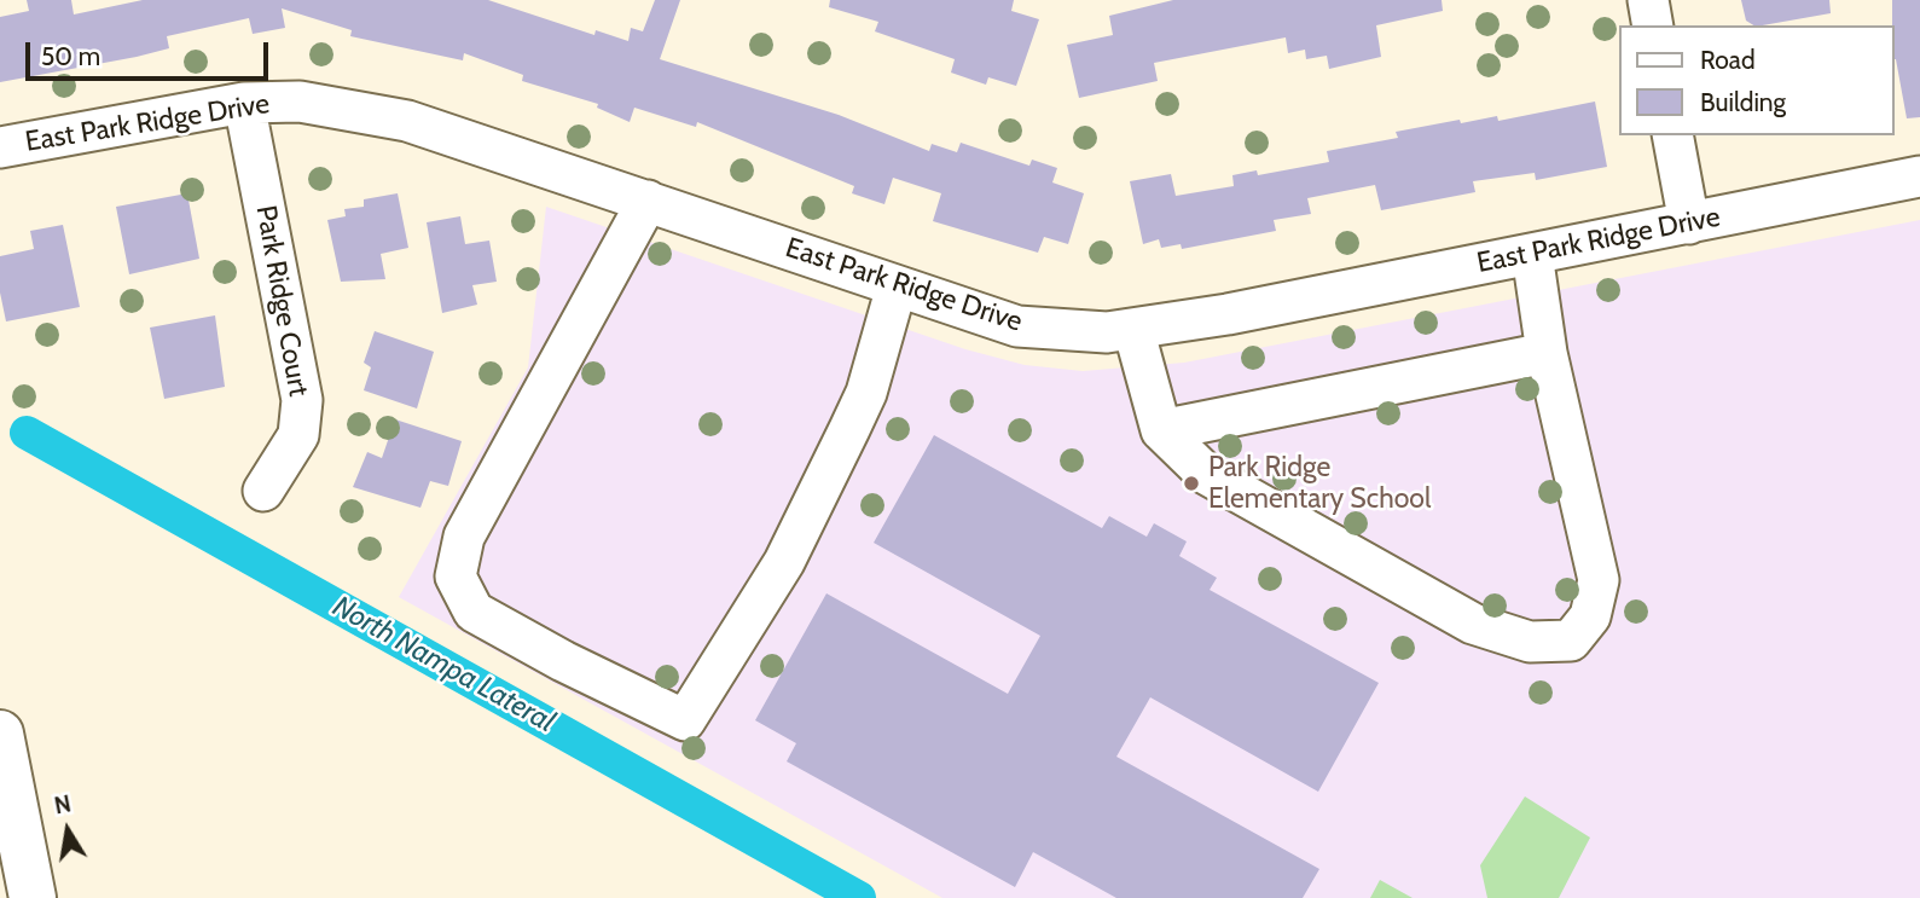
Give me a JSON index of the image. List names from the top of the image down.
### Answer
{
  "streets": {
    "street": ["East Park Ridge Drive", "Park Ridge Court"]
  },
  "crossings": [
    ["East Park Ridge Drive", "Park Ridge Court"]
  ],
  "water": ["North Nampa Lateral"],
  "places": ["Park Ridge Elementary School"],
  "legend": ["Road", "Building"],
  "scale_bar": "50 m",
  "north": "top"
}
